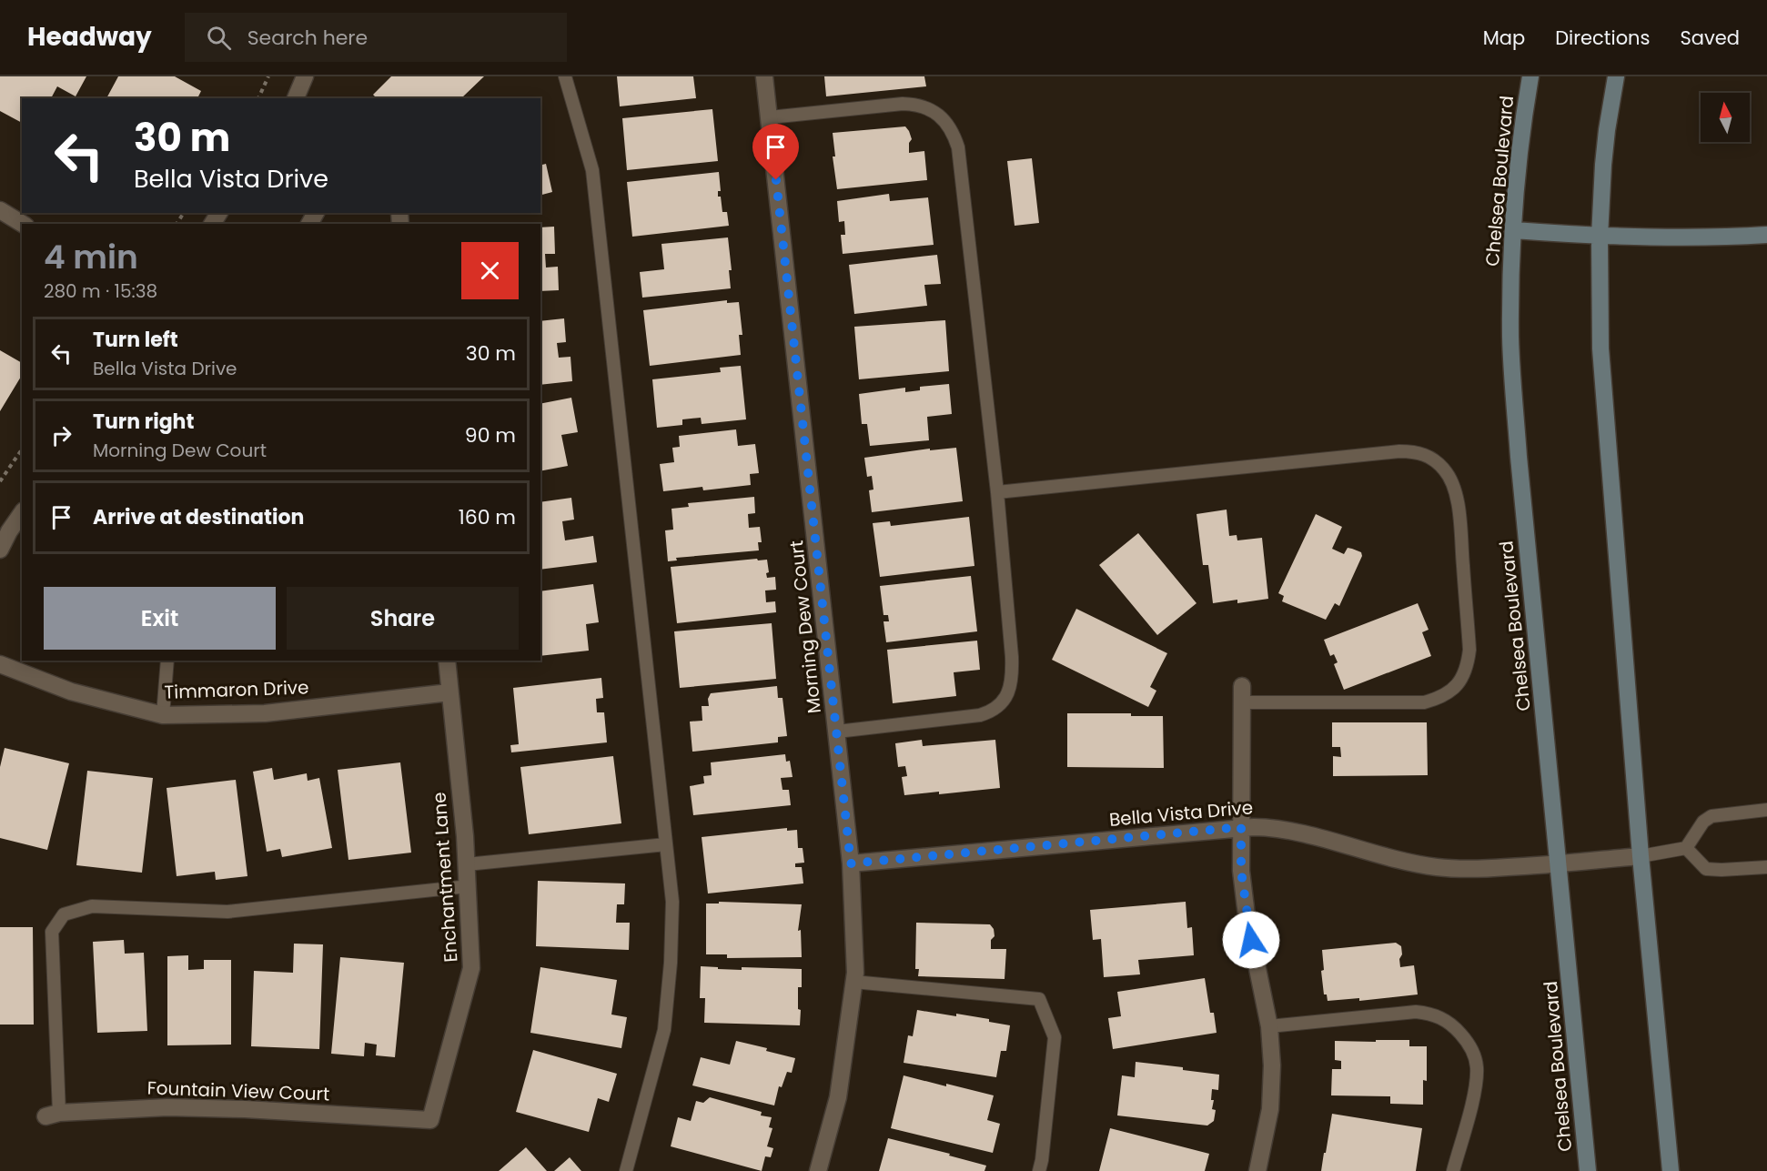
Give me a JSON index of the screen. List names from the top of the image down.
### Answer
{
  "streets": {
    "main road": ["Chelsea Boulevard"],
    "street": [
      "Morning Dew Court",
      "Timmaron Drive",
      "Bella Vista Drive",
      "Enchantment Lane",
      "Fountain View Court"
    ]
  },
  "crossings": [
    ["Chelsea Boulevard", "Bella Vista Drive"],
    ["Morning Dew Court", "Bella Vista Drive"],
    ["Timmaron Drive", "Enchantment Lane"],
    ["Enchantment Lane", "Fountain View Court"]
  ],
  "north": "top",
  "page": {
    "header": "Headway",
    "search": "Search here",
    "nav": ["Map", "Directions", "Saved"],
    "turn": ["30 m", "Bella Vista Drive"],
    "heading": ["4 min", "280 m · 15:38"],
    "list": [
      {
        "name": "Turn left",
        "note": "Bella Vista Drive",
        "value": "30 m"
      },
      {
        "name": "Turn right",
        "note": "Morning Dew Court",
        "value": "90 m"
      },
      {
        "name": "Arrive at destination",
        "value": "160 m"
      }
    ],
    "buttons": ["Exit", "Share"]
  }
}
